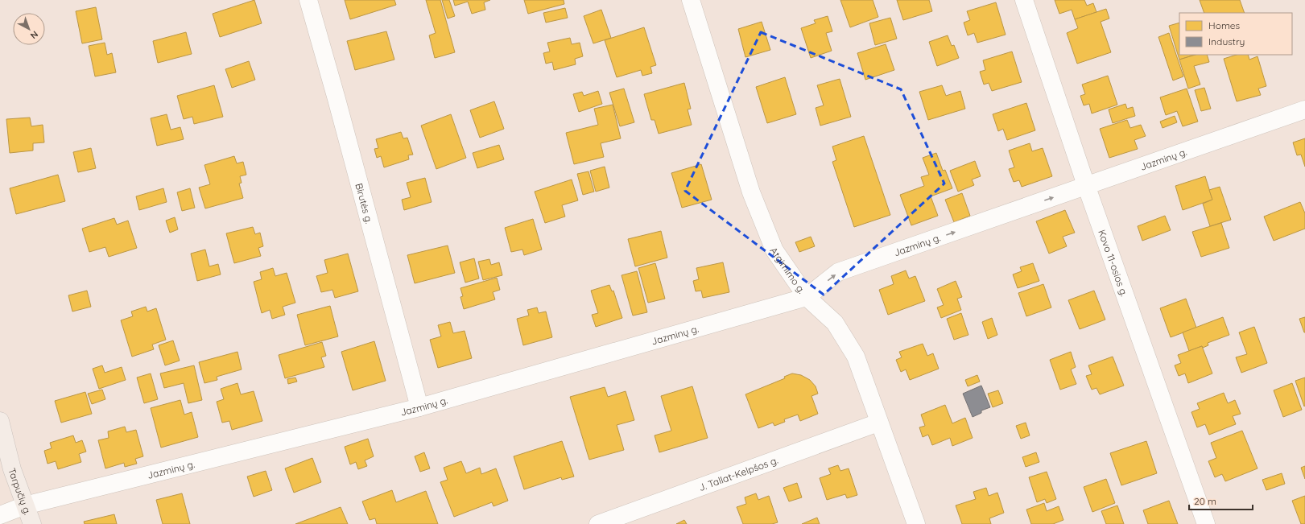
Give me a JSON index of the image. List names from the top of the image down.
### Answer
{
  "streets": {
    "main road": ["Tarpučių g."],
    "street": [
      "Jazminų g.",
      "Birutės g.",
      "Kovo 11-osios g.",
      "Atgimimo g.",
      "J. Tallat-Kelpšos g."
    ]
  },
  "crossings": [
    ["Jazminų g.", "Birutės g."],
    ["Jazminų g.", "Kovo 11-osios g."],
    ["Jazminų g.", "Atgimimo g."],
    ["Jazminų g.", "Tarpučių g."],
    ["Atgimimo g.", "J. Tallat-Kelpšos g."]
  ],
  "legend": ["Homes", "Industry"],
  "scale_bar": "20 m",
  "north": "bottom right"
}
